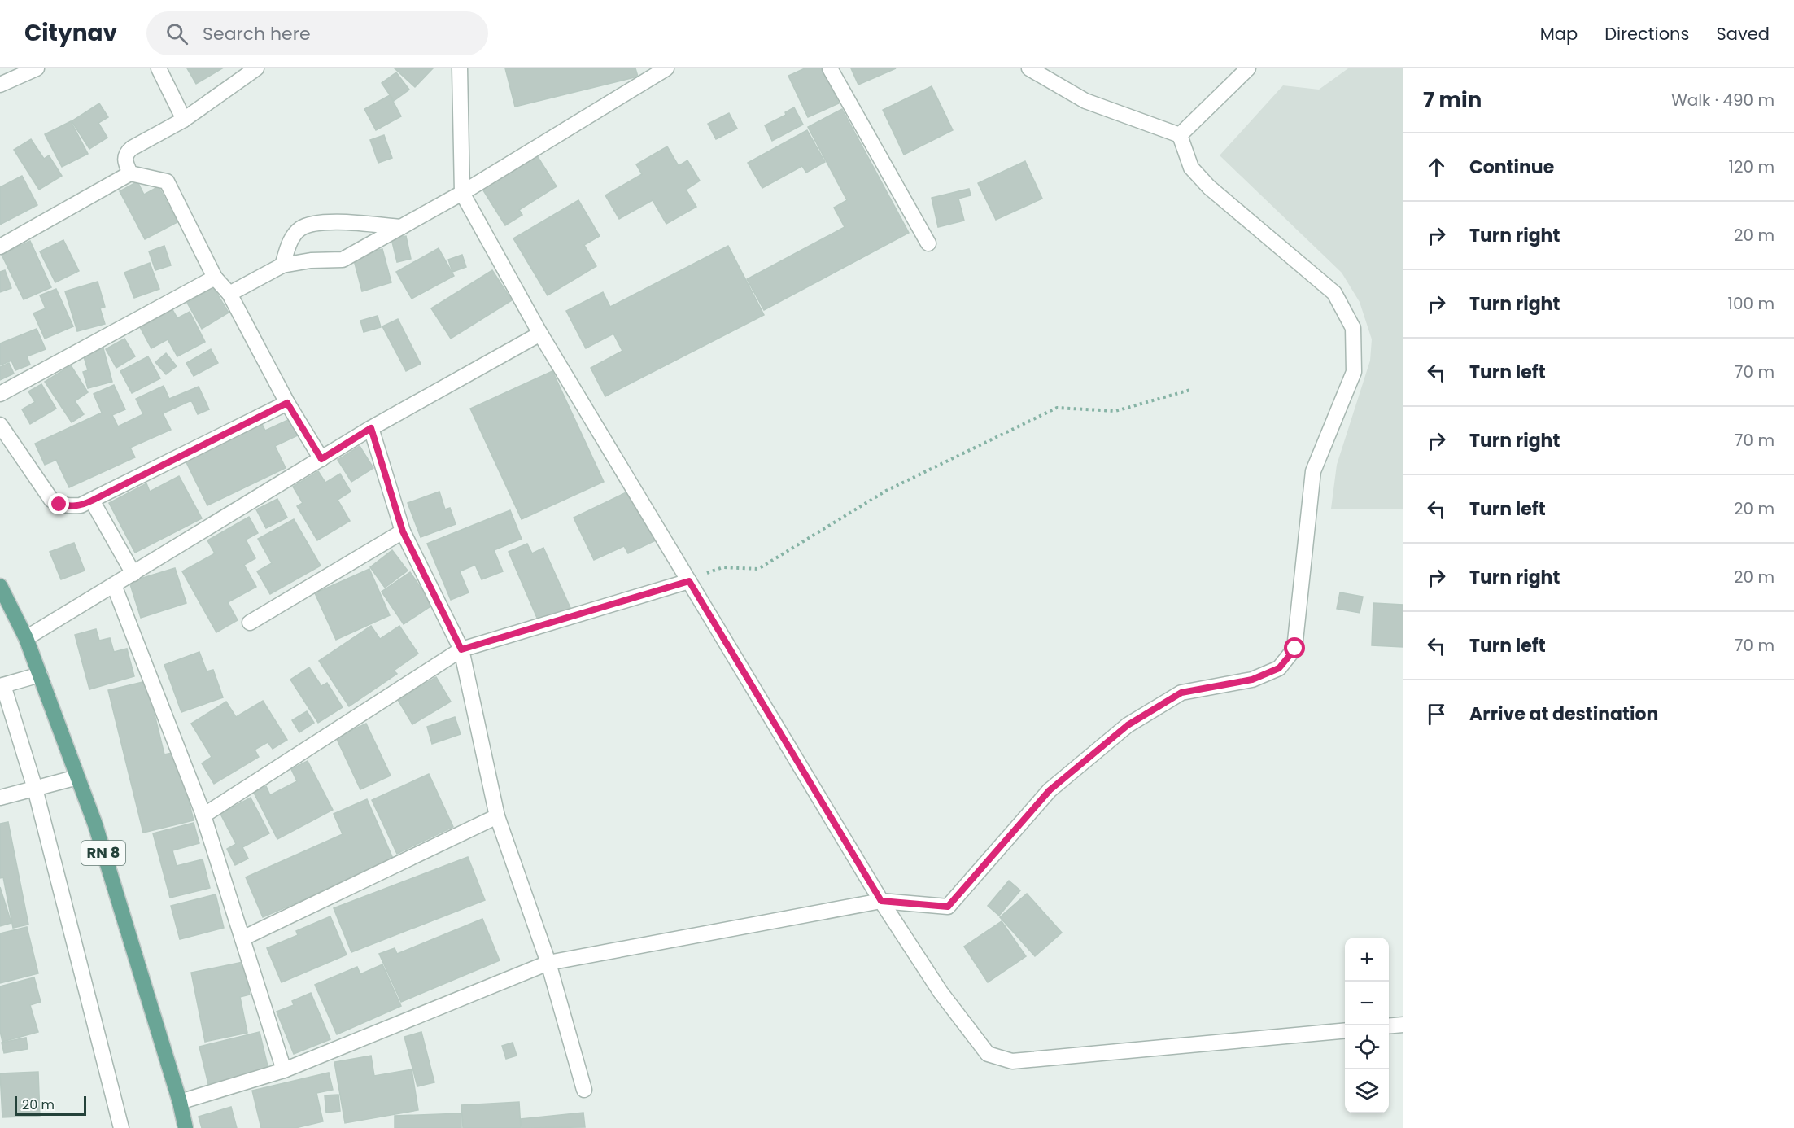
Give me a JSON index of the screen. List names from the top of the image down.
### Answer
{
  "streets": {
    "main road": ["RN 8"]
  },
  "scale_bar": "20 m",
  "page": {
    "header": "Citynav",
    "search": "Search here",
    "nav": ["Map", "Directions", "Saved"],
    "heading": ["7 min", "Walk · 490 m"],
    "list": [
      ["Continue", "120 m"],
      ["Turn right", "20 m"],
      ["Turn right", "100 m"],
      ["Turn left", "70 m"],
      ["Turn right", "70 m"],
      ["Turn left", "20 m"],
      ["Turn right", "20 m"],
      ["Turn left", "70 m"],
      "Arrive at destination"
    ],
    "map_buttons": ["+", "−"],
    "scale": "20 m"
  }
}
